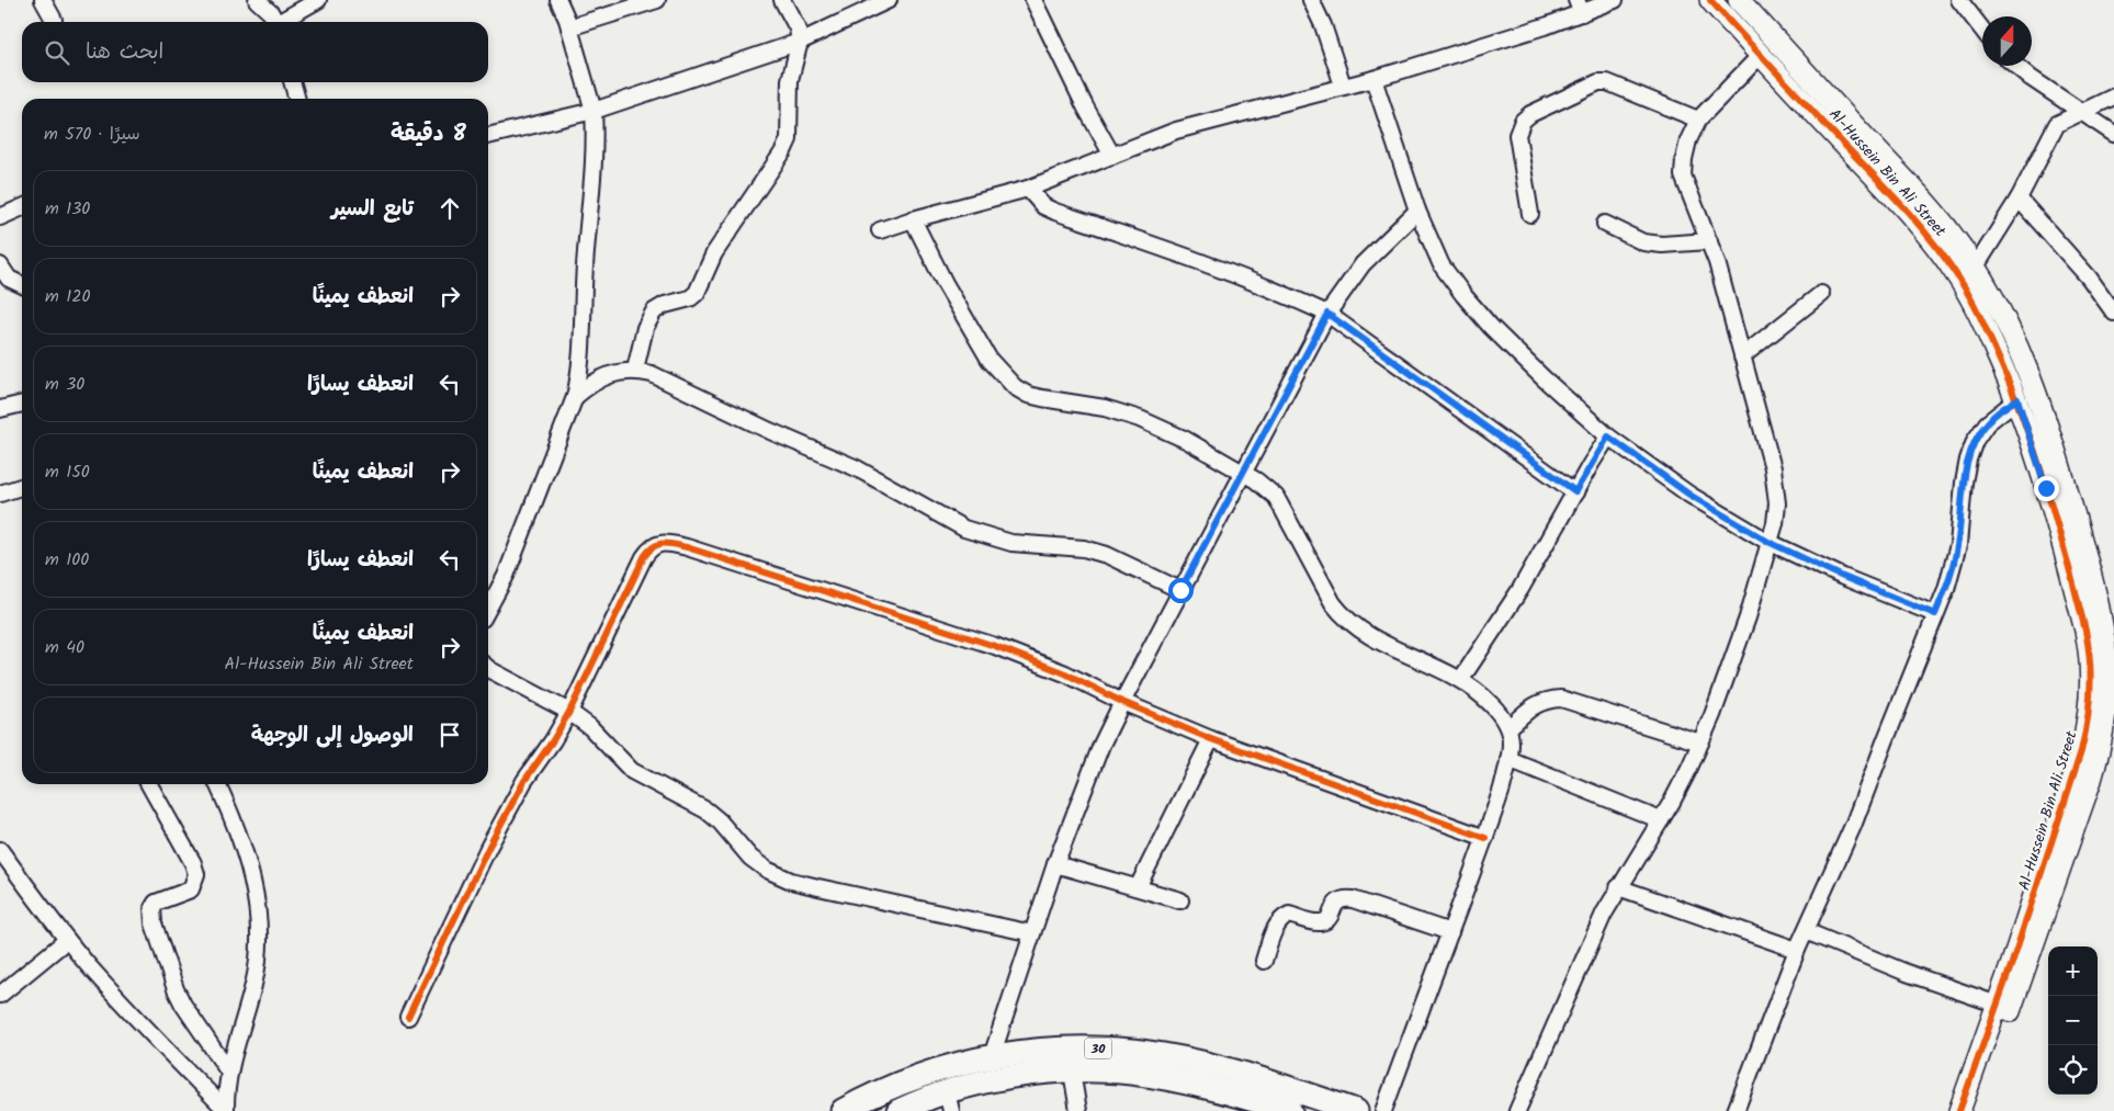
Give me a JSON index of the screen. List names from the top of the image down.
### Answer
{
  "streets": {
    "main road": ["30"],
    "street": ["Al-Hussein Bin Ali Street"]
  },
  "north": "top",
  "page": {
    "search": "ابحث هنا",
    "heading": ["8 دقيقة", "سيرًا · 570 m"],
    "list": [
      ["تابع السير", "130 m"],
      ["انعطف يمينًا", "120 m"],
      ["انعطف يسارًا", "30 m"],
      ["انعطف يمينًا", "150 m"],
      ["انعطف يسارًا", "100 m"],
      ["انعطف يمينًا", "Al-Hussein Bin Ali Street", "40 m"],
      "الوصول إلى الوجهة"
    ],
    "map_buttons": ["+", "−"]
  }
}
